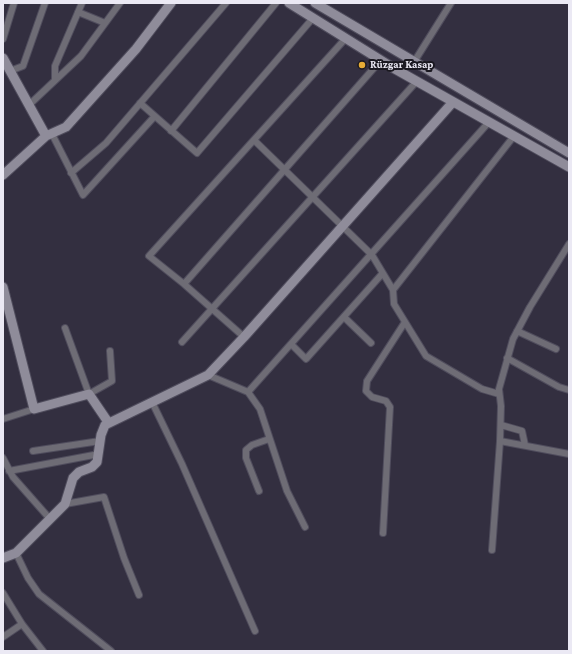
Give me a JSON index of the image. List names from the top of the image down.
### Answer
{
  "places": ["Rüzgar Kasap"]
}
